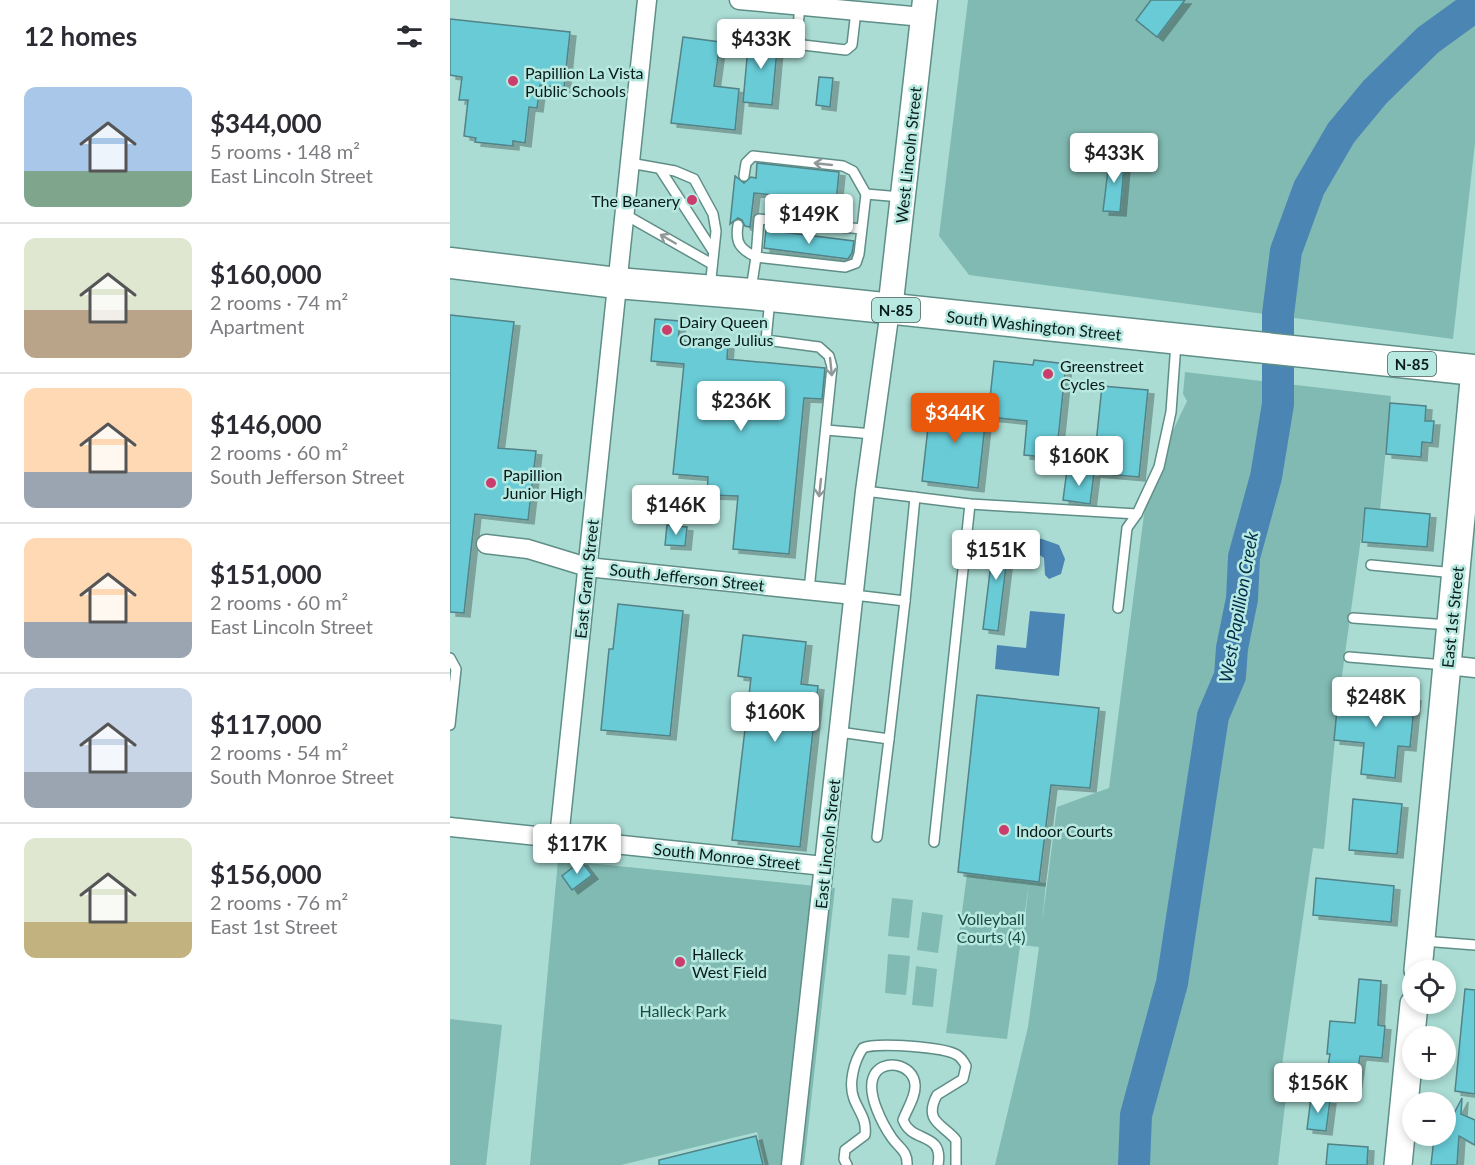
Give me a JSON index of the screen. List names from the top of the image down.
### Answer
{
  "streets": {
    "main road": ["N-85", "South Washington Street", "East 1st Street"],
    "street": [
      "West Lincoln Street",
      "South Jefferson Street",
      "East Grant Street",
      "East Lincoln Street",
      "South Monroe Street"
    ]
  },
  "crossings": [
    ["West Lincoln Street", "South Washington Street"],
    ["West Lincoln Street", "East Lincoln Street"],
    ["South Washington Street", "East Grant Street"],
    ["South Washington Street", "East 1st Street"],
    ["South Washington Street", "East Lincoln Street"],
    ["South Jefferson Street", "East Grant Street"],
    ["South Jefferson Street", "East Lincoln Street"],
    ["East Grant Street", "South Monroe Street"],
    ["East Lincoln Street", "South Monroe Street"]
  ],
  "water": ["West Papillion Creek"],
  "parks": ["Volleyball Courts (4)", "Halleck Park"],
  "places": [
    "Papillion La Vista Public Schools",
    "The Beanery",
    "Dairy Queen Orange Julius",
    "Greenstreet Cycles",
    "Papillion Junior High",
    "Indoor Courts",
    "Halleck West Field"
  ],
  "page": {
    "heading": "12 homes",
    "price": [
      "$433K",
      "$433K",
      "$149K",
      "$236K",
      "$344K",
      "$160K",
      "$146K",
      "$151K",
      "$248K",
      "$160K",
      "$117K",
      "$156K"
    ],
    "list": [
      {
        "name": "$344,000",
        "note": "5 rooms · 148 m² · East Lincoln Street"
      },
      {
        "name": "$160,000",
        "note": "2 rooms · 74 m² · Apartment"
      },
      {
        "name": "$146,000",
        "note": "2 rooms · 60 m² · South Jefferson Street"
      },
      {
        "name": "$151,000",
        "note": "2 rooms · 60 m² · East Lincoln Street"
      },
      {
        "name": "$117,000",
        "note": "2 rooms · 54 m² · South Monroe Street"
      },
      {
        "name": "$156,000",
        "note": "2 rooms · 76 m² · East 1st Street"
      }
    ],
    "map_buttons": ["+", "−"]
  }
}
